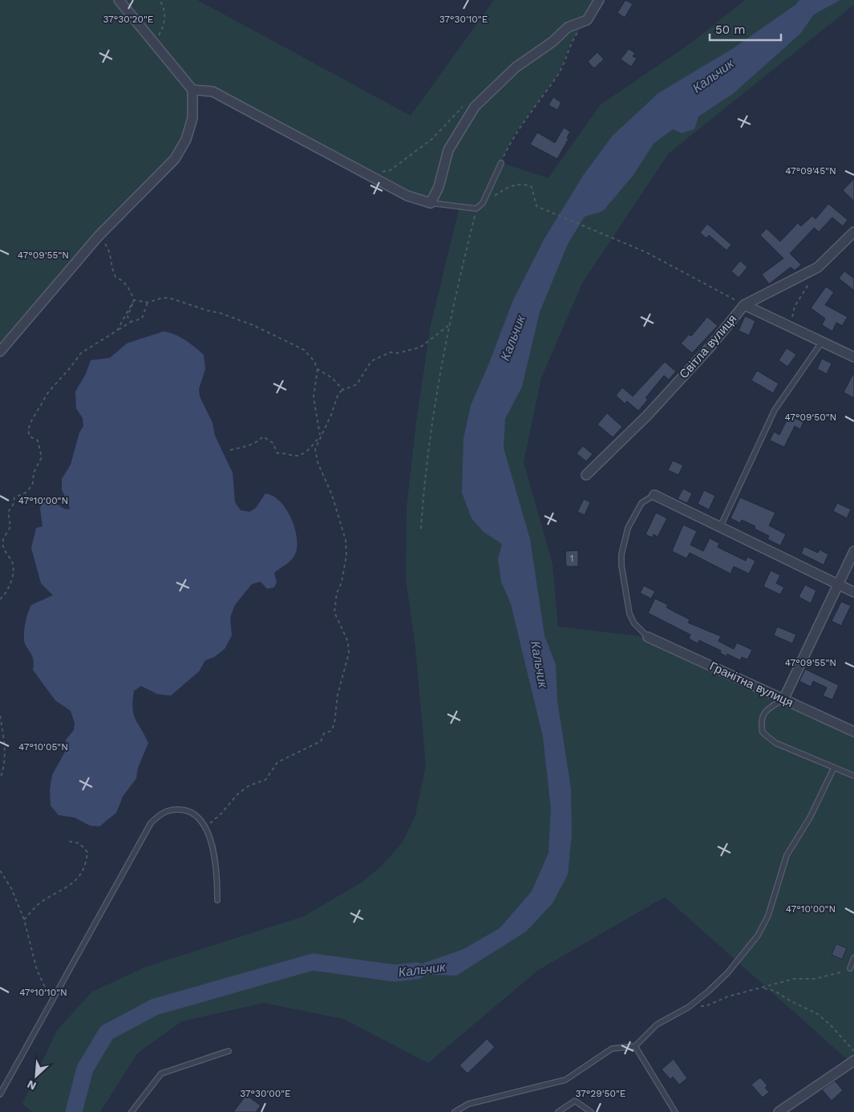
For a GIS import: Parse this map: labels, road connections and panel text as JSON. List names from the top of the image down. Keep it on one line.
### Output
{"streets":{"street":["Світла вулиця","Гранітна вулиця"]},"water":["Кальчик"],"house_numbers":["1"],"scale_bar":"50 m","north":"bottom left","coordinates":["37°30'20\"E","37°30'10\"E","47°09'45\"N","47°09'55\"N","47°09'50\"N","47°10'00\"N","47°10'05\"N","47°10'10\"N","37°30'00\"E","37°29'50\"E"]}
